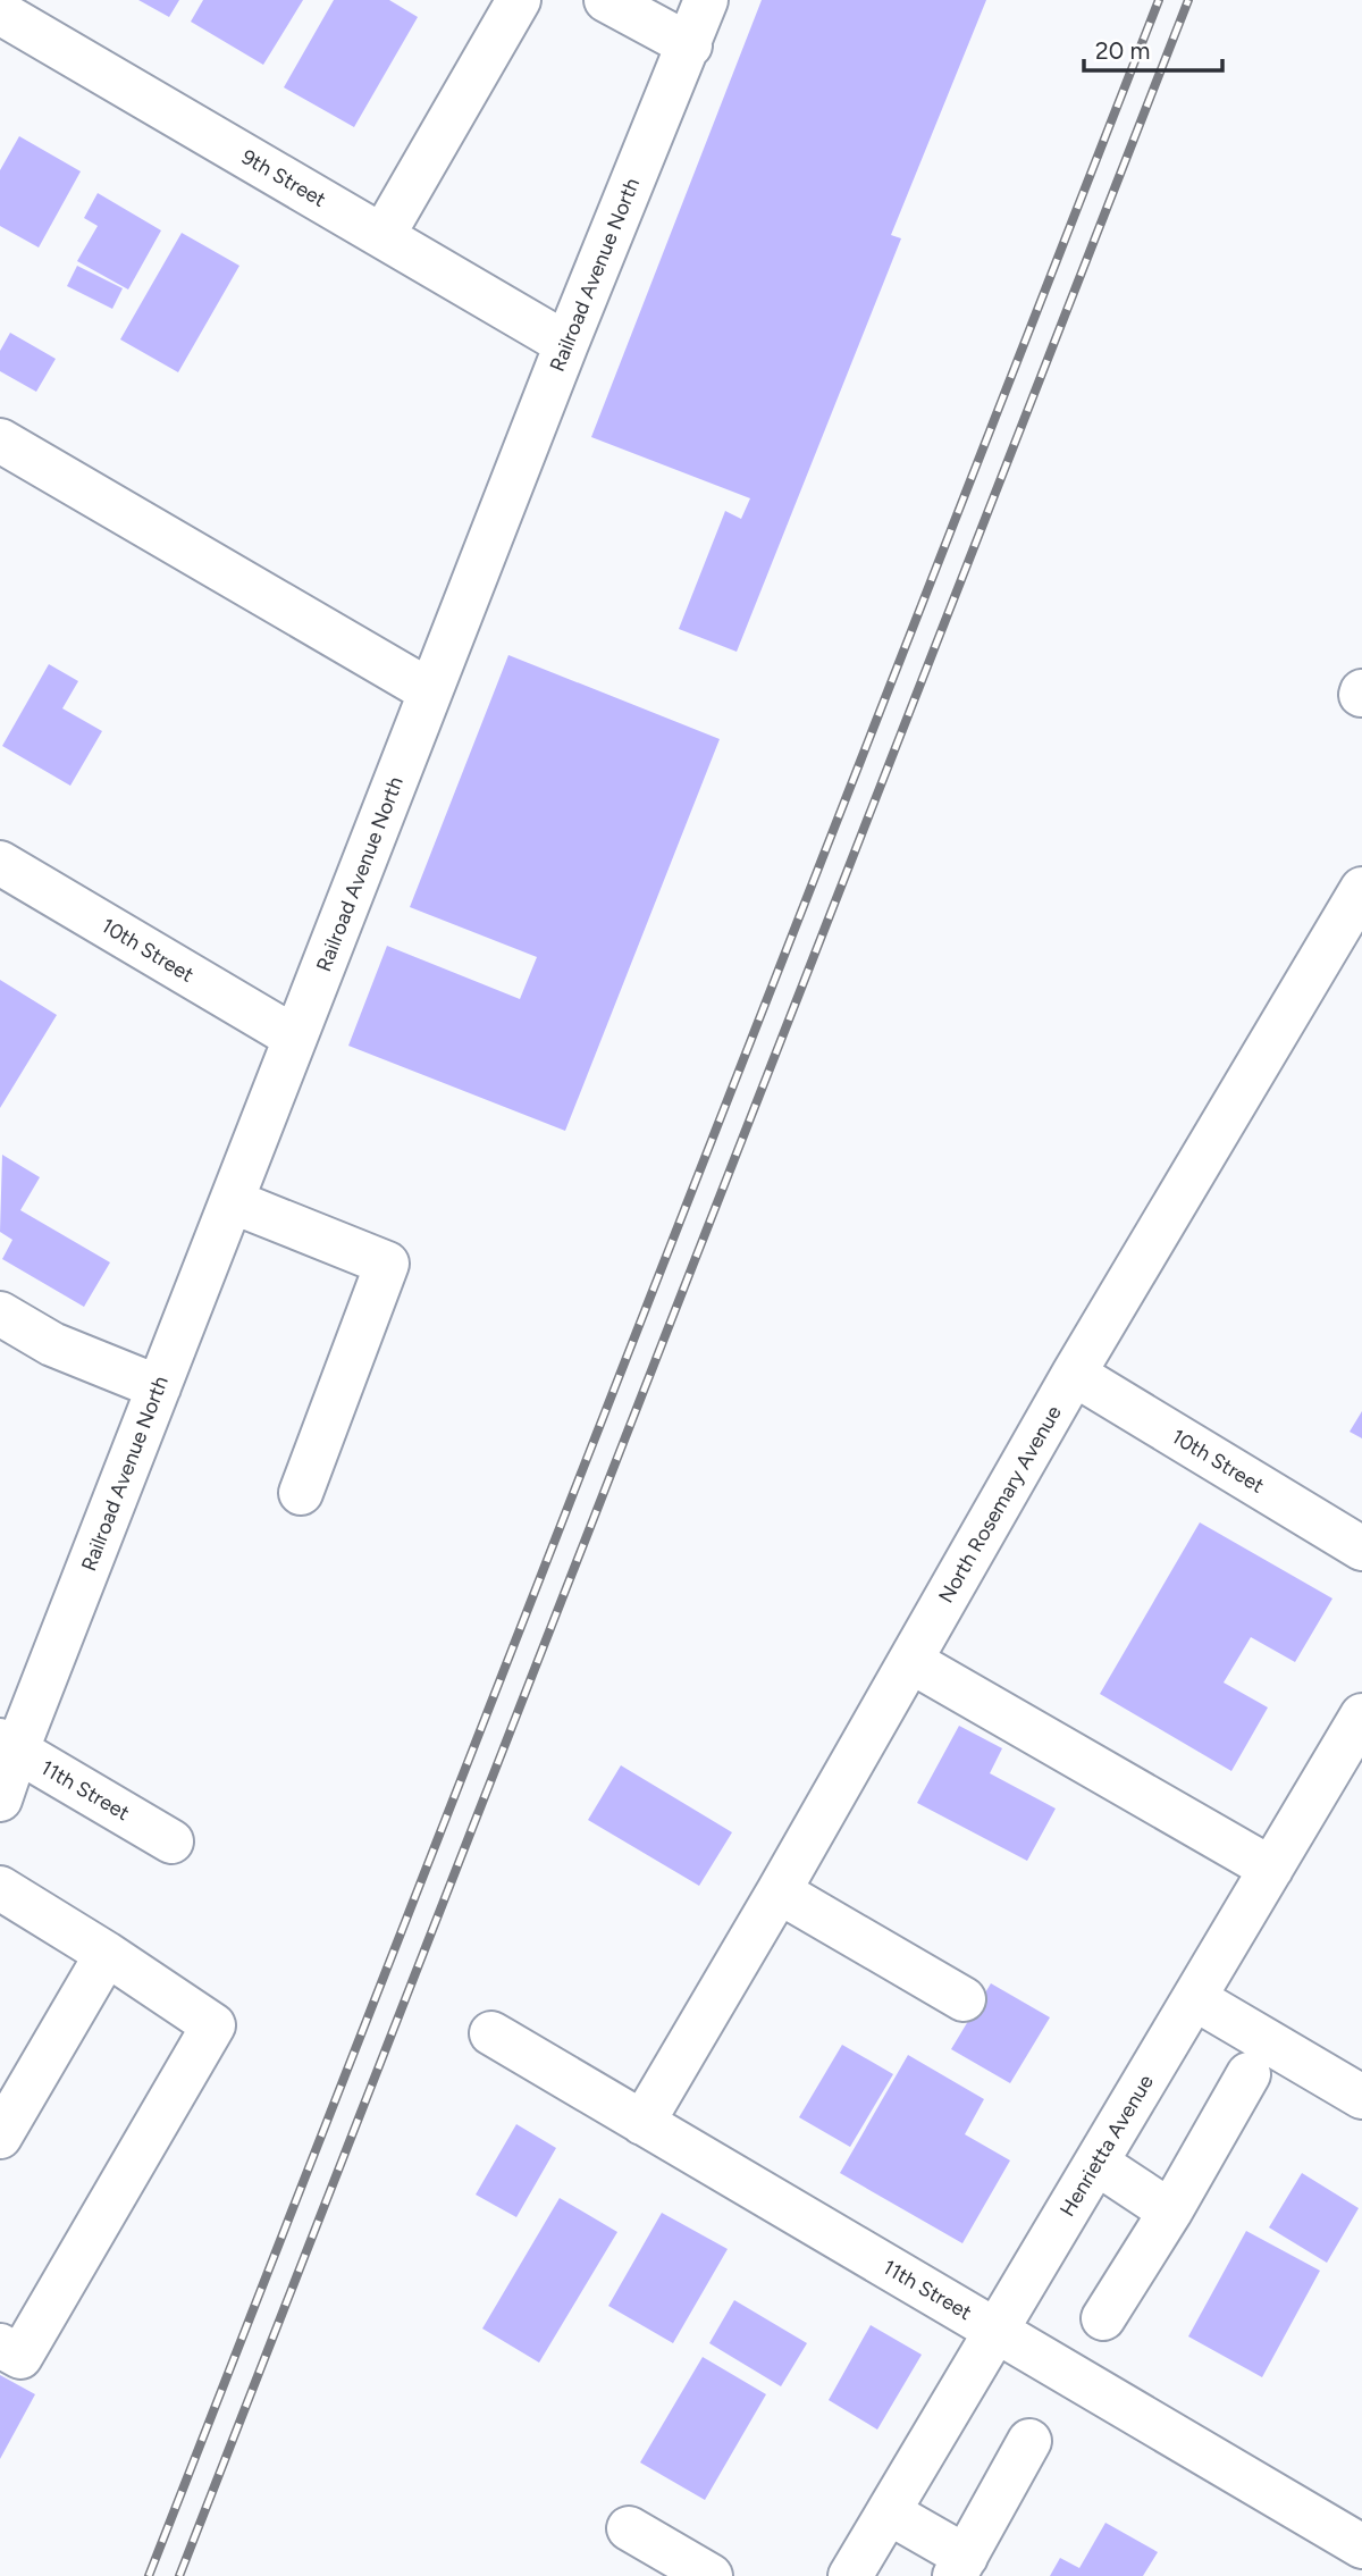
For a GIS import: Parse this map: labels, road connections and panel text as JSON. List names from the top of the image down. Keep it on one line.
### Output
{"streets":{"street":["9th Street","Railroad Avenue North","10th Street","North Rosemary Avenue","11th Street","Henrietta Avenue"]},"crossings":[["9th Street","Railroad Avenue North"],["Railroad Avenue North","10th Street"],["Railroad Avenue North","11th Street"],["10th Street","North Rosemary Avenue"],["North Rosemary Avenue","11th Street"],["11th Street","Henrietta Avenue"]],"scale_bar":"20 m"}
